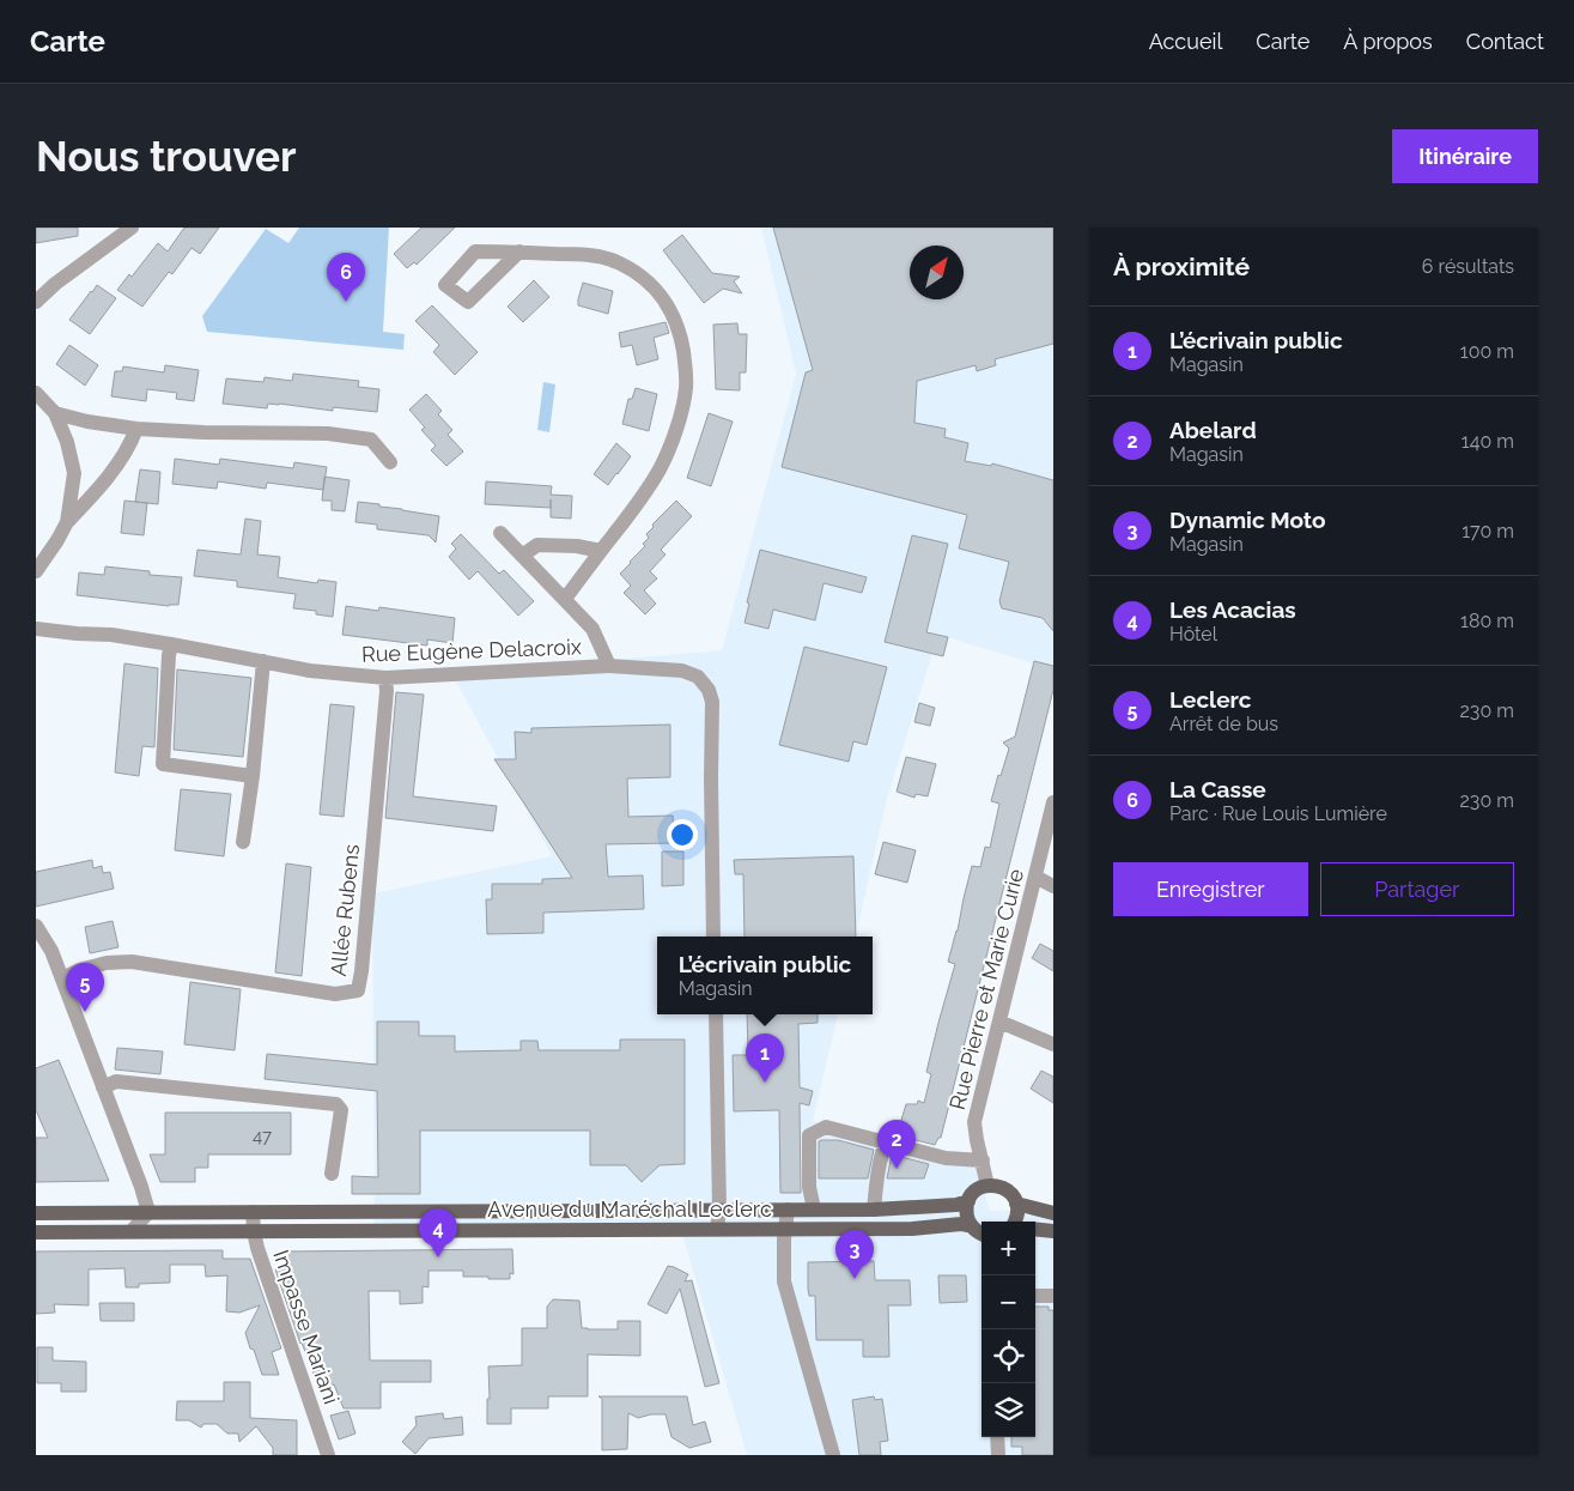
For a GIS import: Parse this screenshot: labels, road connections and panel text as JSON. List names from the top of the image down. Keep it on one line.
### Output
{"streets":{"main road":["Avenue du Maréchal Leclerc"],"street":["Rue Eugène Delacroix","Allée Rubens","Rue Pierre et Marie Curie","Impasse Mariani"]},"crossings":[["Rue Eugène Delacroix","Allée Rubens"],["Avenue du Maréchal Leclerc","Impasse Mariani"]],"house_numbers":["47"],"north":"top right","page":{"header":"Carte","nav":["Accueil","Carte","À propos","Contact"],"buttons":["Itinéraire",["Enregistrer","Partager"]],"title":"Nous trouver","heading":["À proximité","6 résultats"],"pins":["6","5","1","2","4","3"],"list":[{"mark":"1","name":"L’écrivain public","note":"Magasin","value":"100 m"},{"mark":"2","name":"Abelard","note":"Magasin","value":"140 m"},{"mark":"3","name":"Dynamic Moto","note":"Magasin","value":"170 m"},{"mark":"4","name":"Les Acacias","note":"Hôtel","value":"180 m"},{"mark":"5","name":"Leclerc","note":"Arrêt de bus","value":"230 m"},{"mark":"6","name":"La Casse","note":"Parc · Rue Louis Lumière","value":"230 m"}],"popup":["L’écrivain public","Magasin"],"map_buttons":["+","−"]}}
